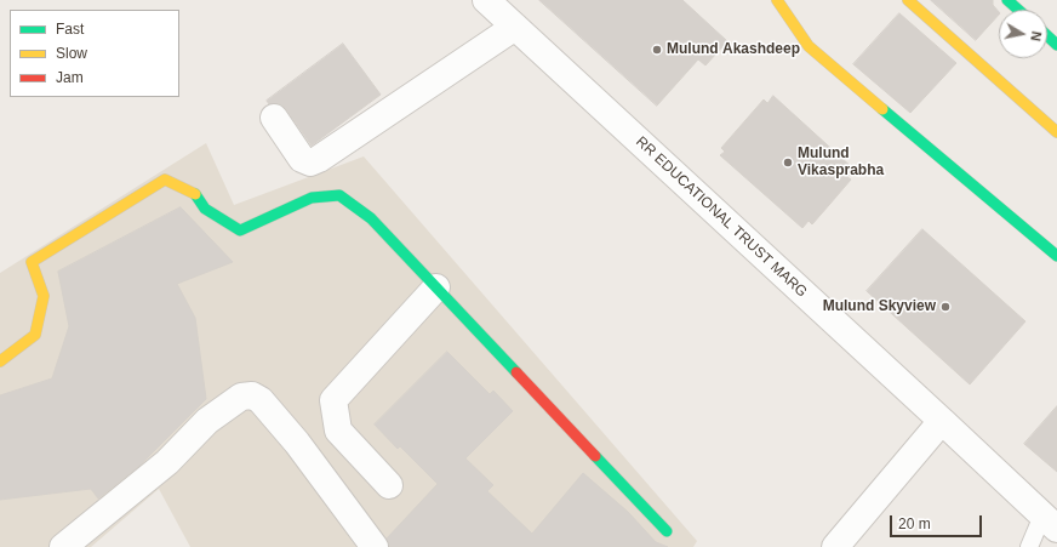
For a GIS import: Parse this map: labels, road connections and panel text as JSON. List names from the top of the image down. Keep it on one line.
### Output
{"streets":{"street":["RR EDUCATIONAL TRUST MARG"]},"places":["Mulund Akashdeep","Mulund Vikasprabha","Mulund Skyview"],"legend":["Fast","Slow","Jam"],"scale_bar":"20 m","north":"right"}
